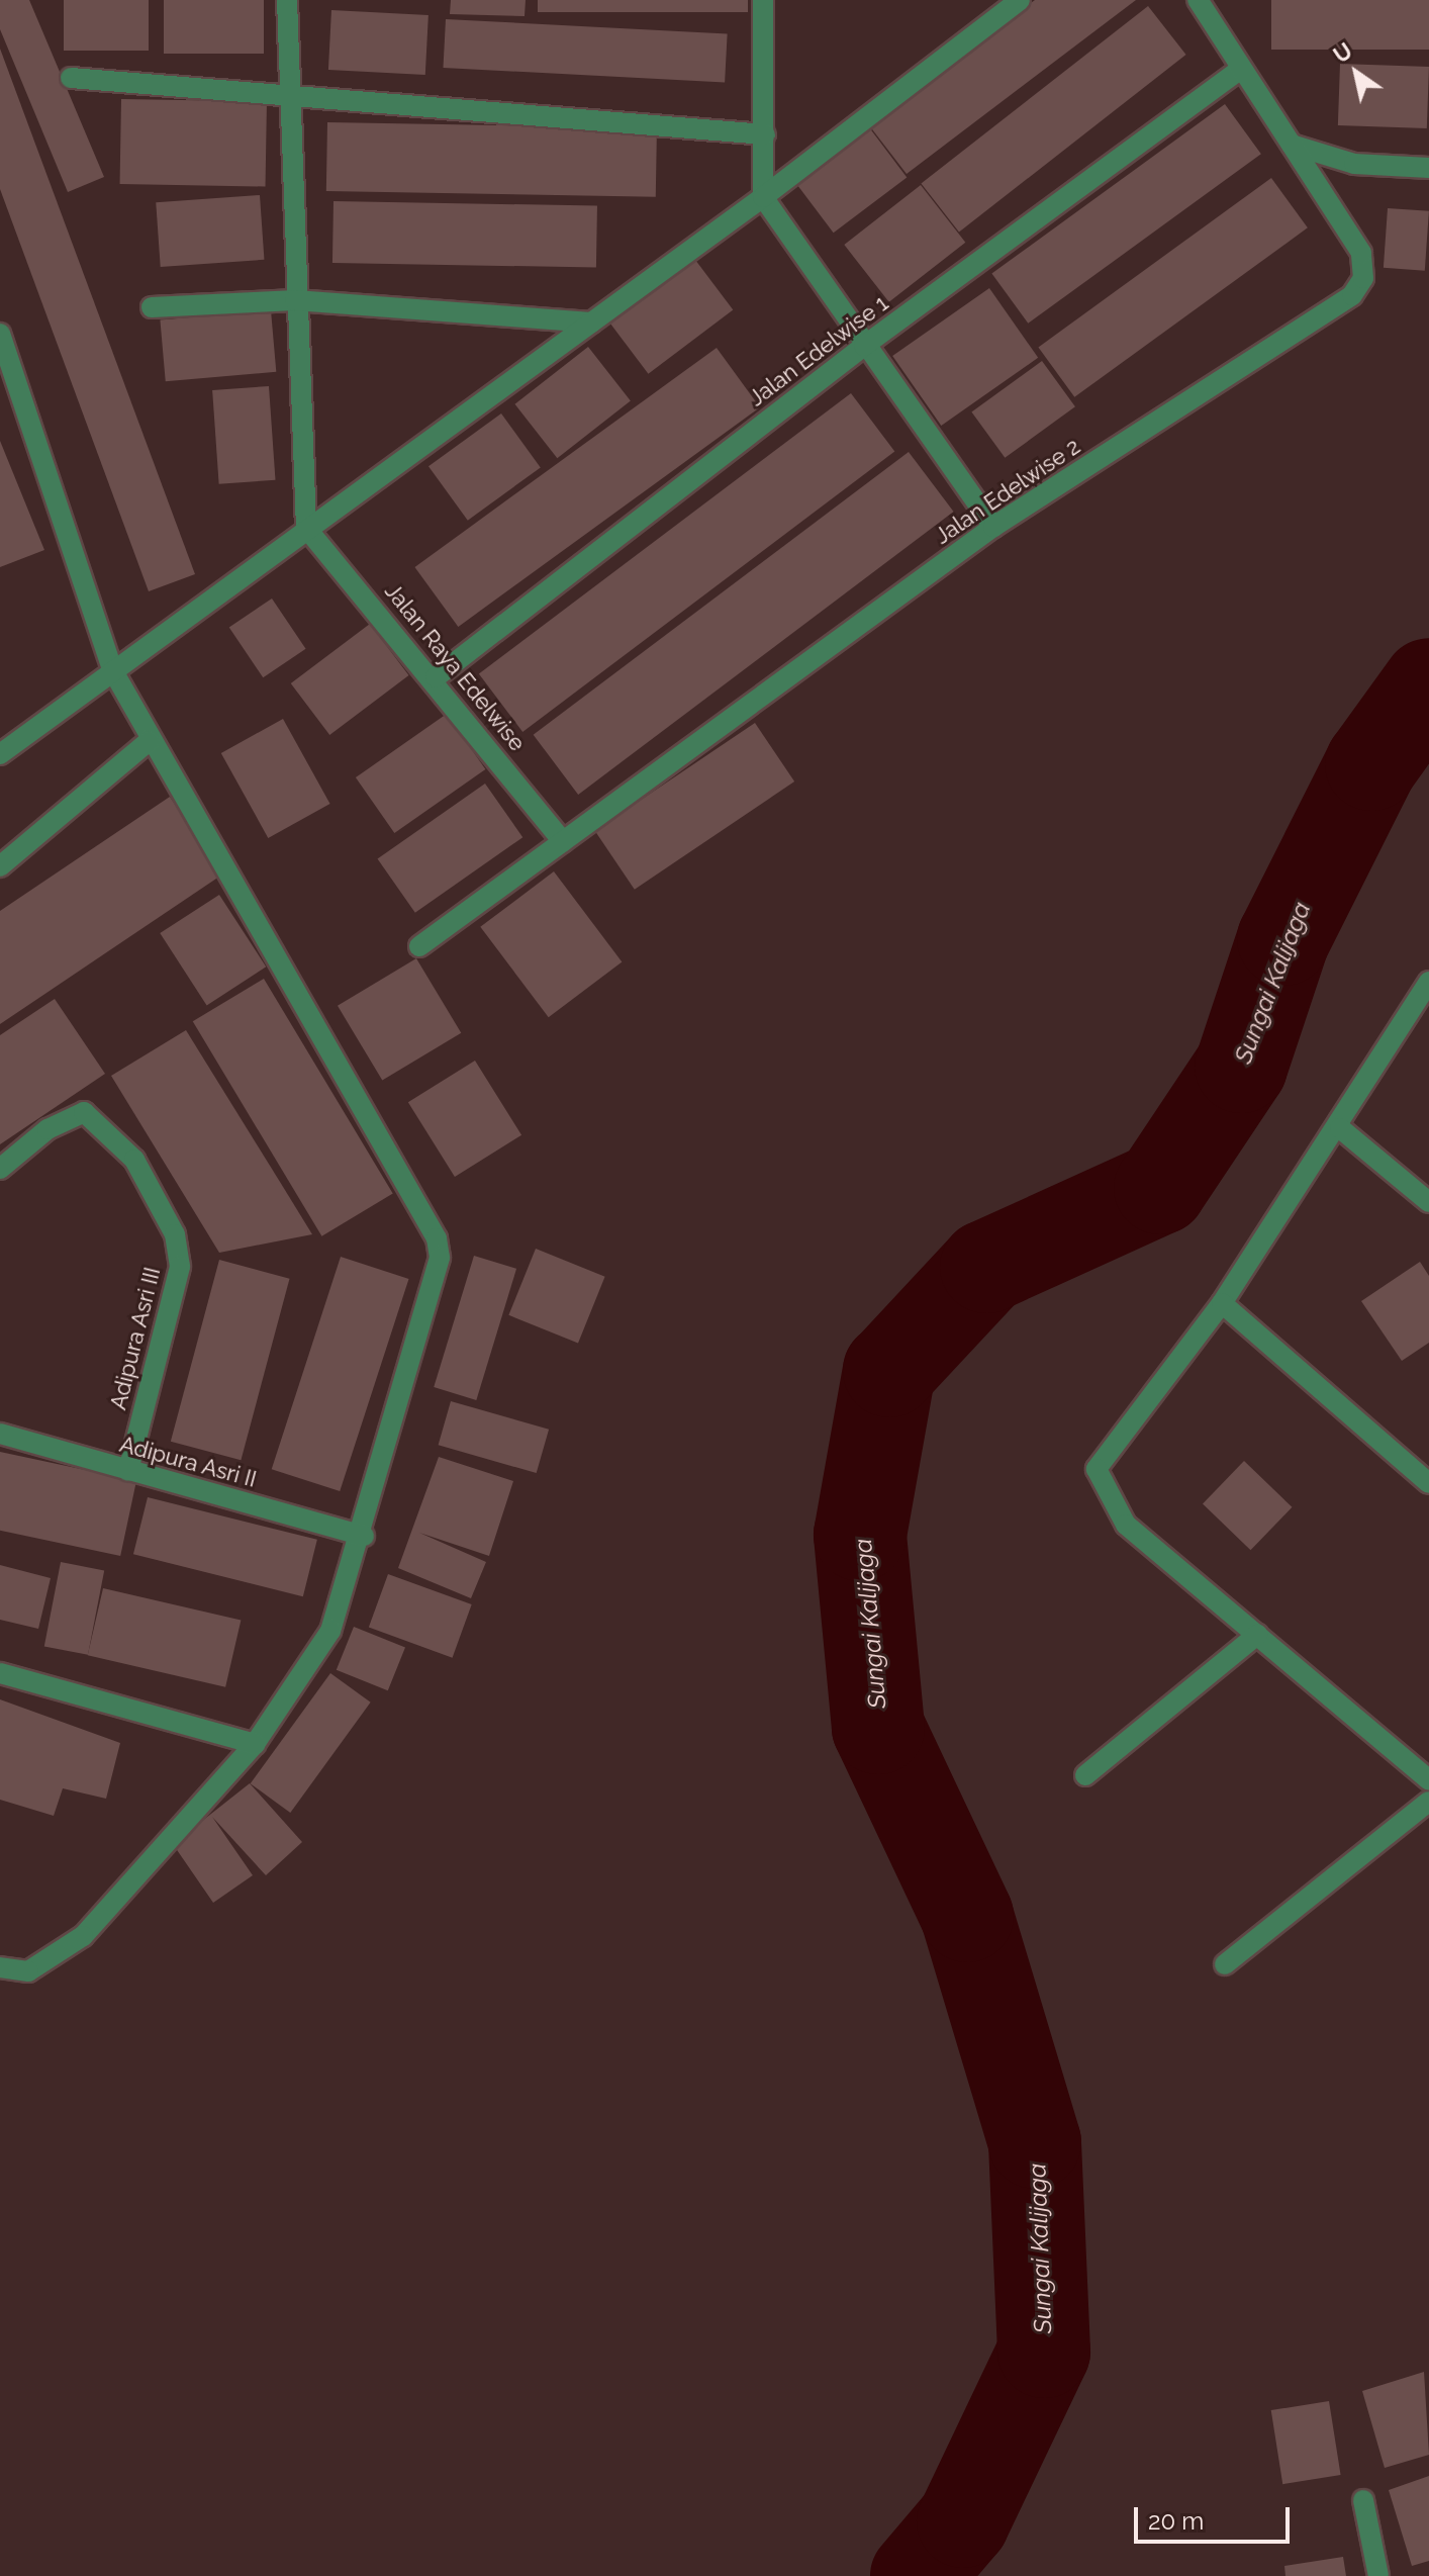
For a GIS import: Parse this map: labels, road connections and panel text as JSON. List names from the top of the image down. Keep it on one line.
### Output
{"streets":{"street":["Jalan Edelwise 1","Jalan Edelwise 2","Jalan Raya Edelwise","Adipura Asri III","Adipura Asri II"]},"crossings":[["Jalan Edelwise 1","Jalan Edelwise 2"],["Jalan Edelwise 1","Jalan Raya Edelwise"],["Jalan Edelwise 2","Jalan Raya Edelwise"],["Adipura Asri III","Adipura Asri II"]],"water":["Sungai Kalijaga"],"scale_bar":"20 m","north":"top left"}
